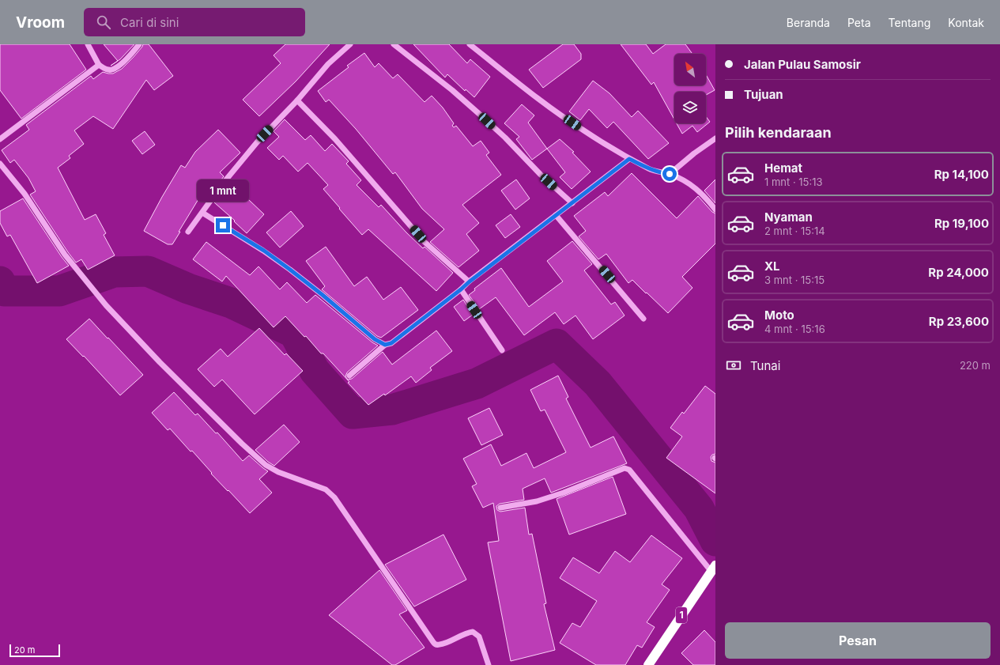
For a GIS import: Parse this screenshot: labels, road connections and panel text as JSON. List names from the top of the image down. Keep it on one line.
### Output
{"streets":{"highway":["1"]},"scale_bar":"20 m","north":"top left","page":{"header":"Vroom","search":"Cari di sini","nav":["Beranda","Peta","Tentang","Kontak"],"banner":["Jalan Pulau Samosir","Tujuan"],"heading":"Pilih kendaraan","list":[{"name":"Hemat","note":"1 mnt · 15:13","value":"Rp 14,100"},{"name":"Nyaman","note":"2 mnt · 15:14","value":"Rp 19,100"},{"name":"XL","note":"3 mnt · 15:15","value":"Rp 24,000"},{"name":"Moto","note":"4 mnt · 15:16","value":"Rp 23,600"}],"bubble":"1 mnt","pay":["Tunai","220 m"],"buttons":"Pesan","scale":"20 m"}}
